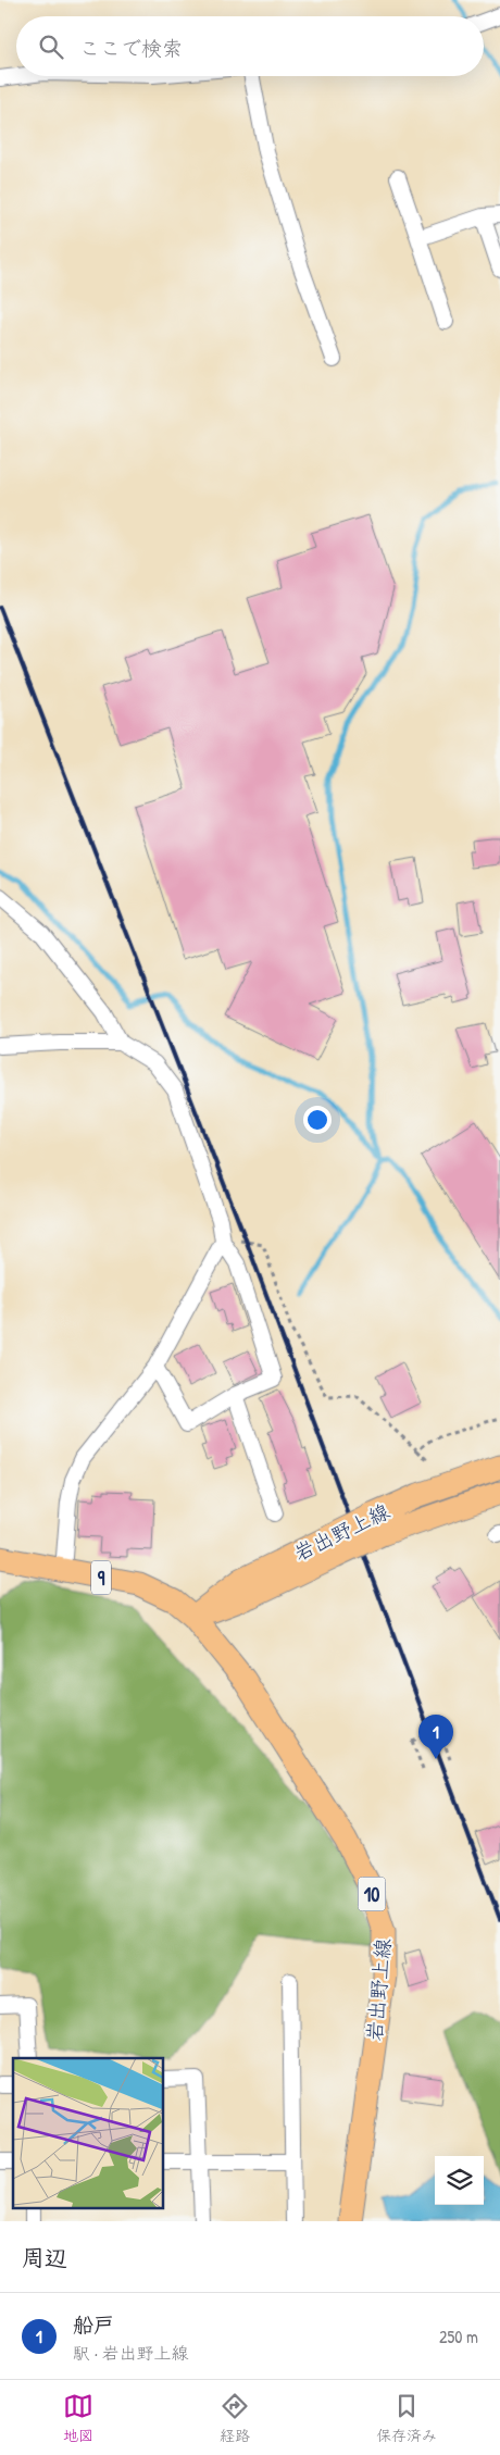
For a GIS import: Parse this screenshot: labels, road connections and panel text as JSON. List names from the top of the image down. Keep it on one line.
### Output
{"streets":{"main road":["岩出野上線","9","10"]},"crossings":[["岩出野上線","9"]],"page":{"search":"ここで検索","pins":"1","heading":"周辺","list":[{"mark":"1","name":"船戸","note":"駅 · 岩出野上線","value":"250 m"}],"nav":["地図","経路","保存済み"]}}
